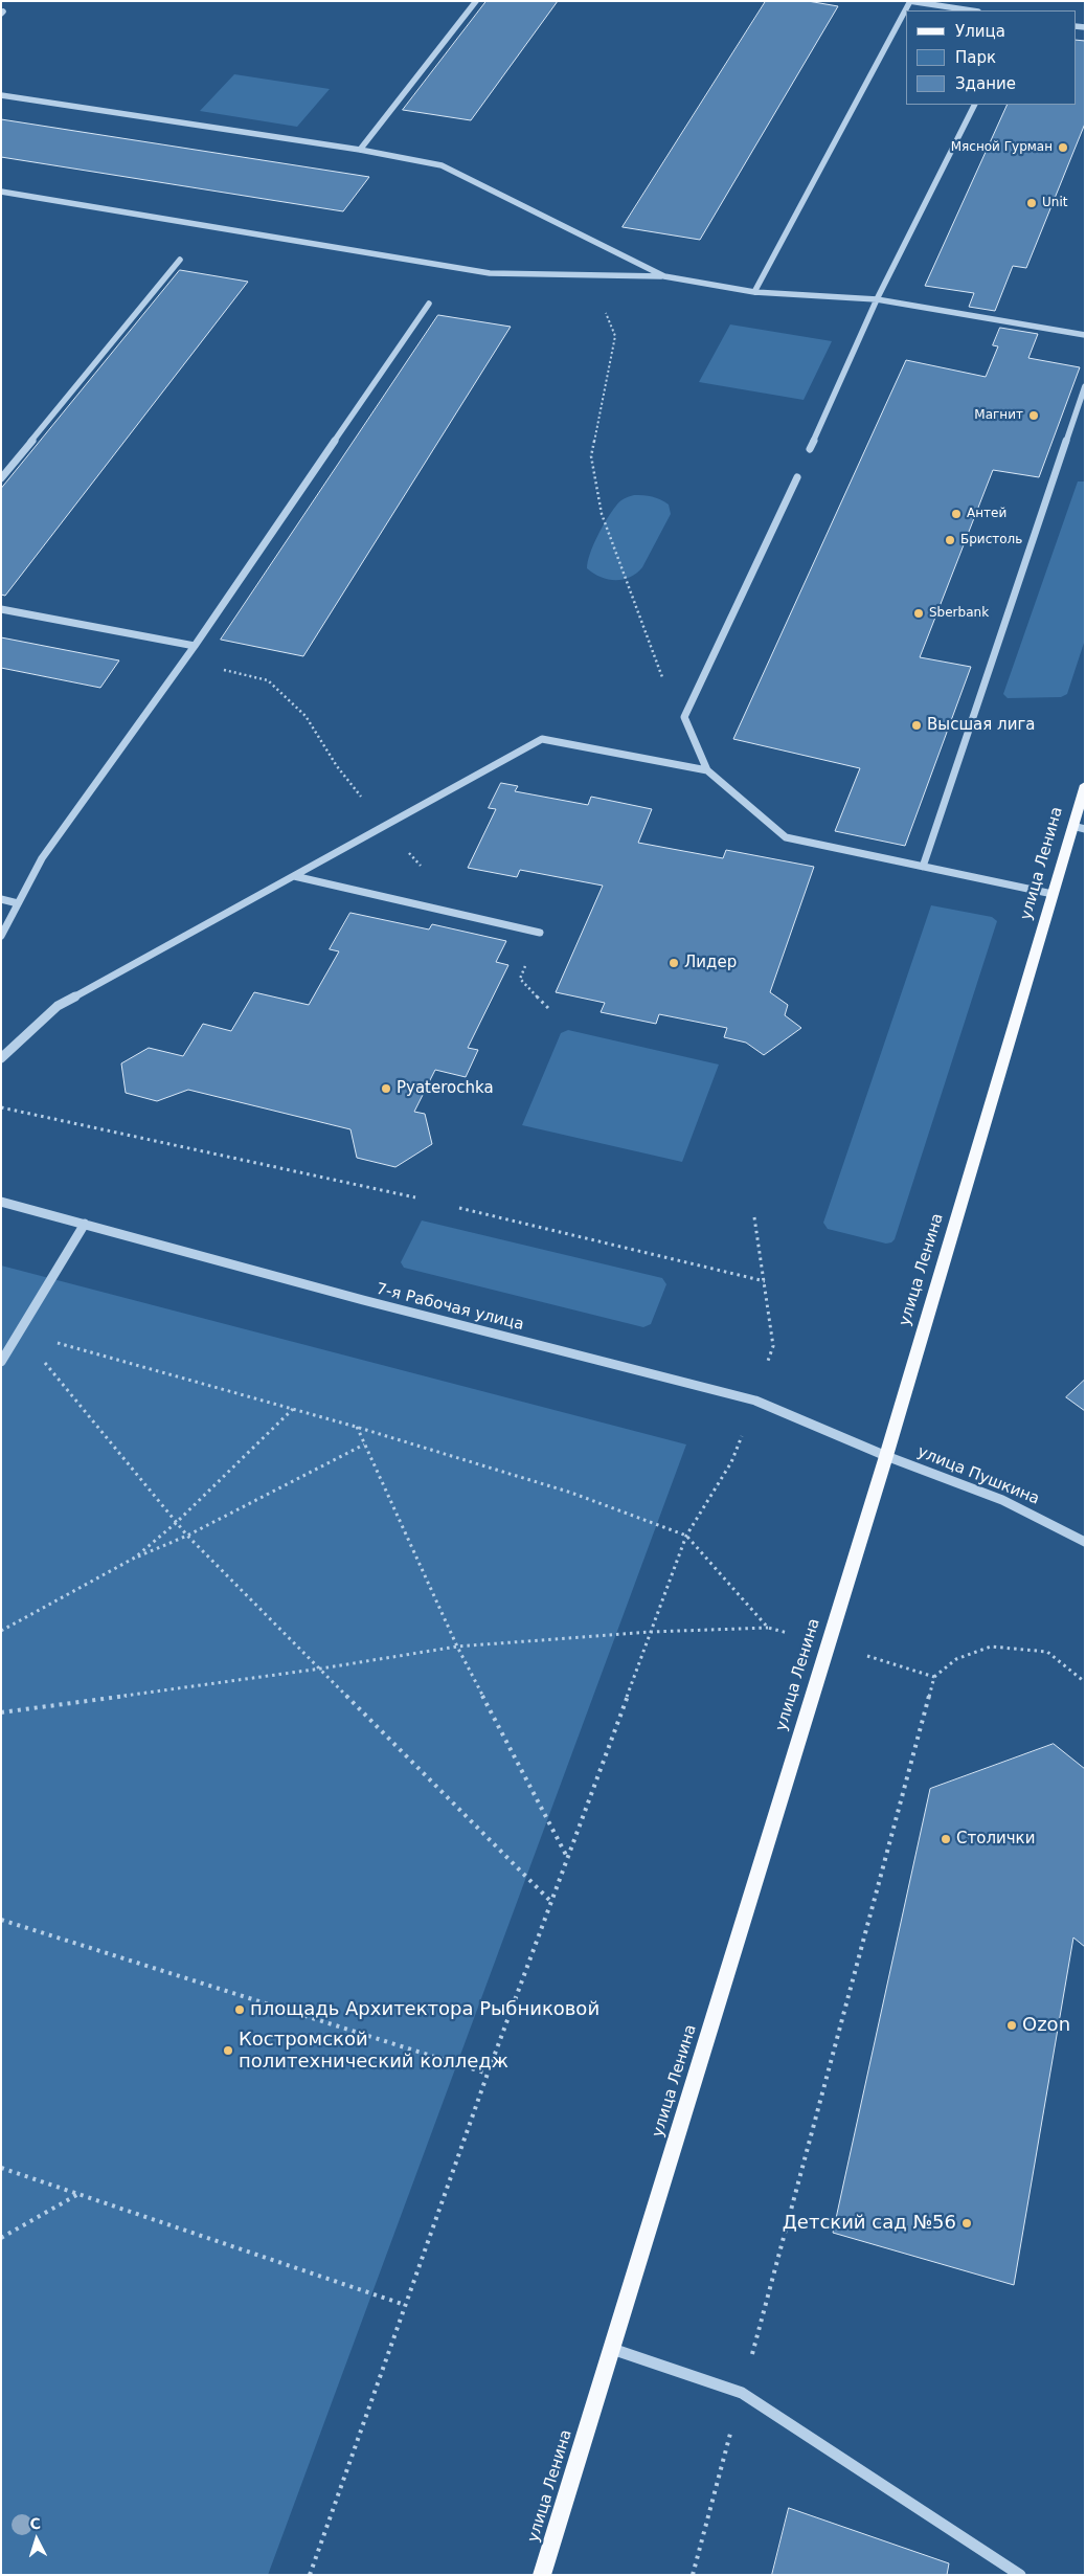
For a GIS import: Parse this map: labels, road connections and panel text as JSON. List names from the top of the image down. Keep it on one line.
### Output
{"streets":{"main road":["улица Ленина"],"street":["7-я Рабочая улица","улица Пушкина"]},"crossings":[["улица Ленина","7-я Рабочая улица"],["улица Ленина","улица Пушкина"],["7-я Рабочая улица","улица Пушкина"]],"places":["Мясной Гурман","Unit","Магнит","Антей","Бристоль","Sberbank","Высшая лига","Лидер","Pyaterochka","Столички","площадь Архитектора Рыбниковой","Ozon","Костромской политехнический колледж","Детский сад №56"],"legend":["Улица","Парк","Здание"],"north":"top"}
